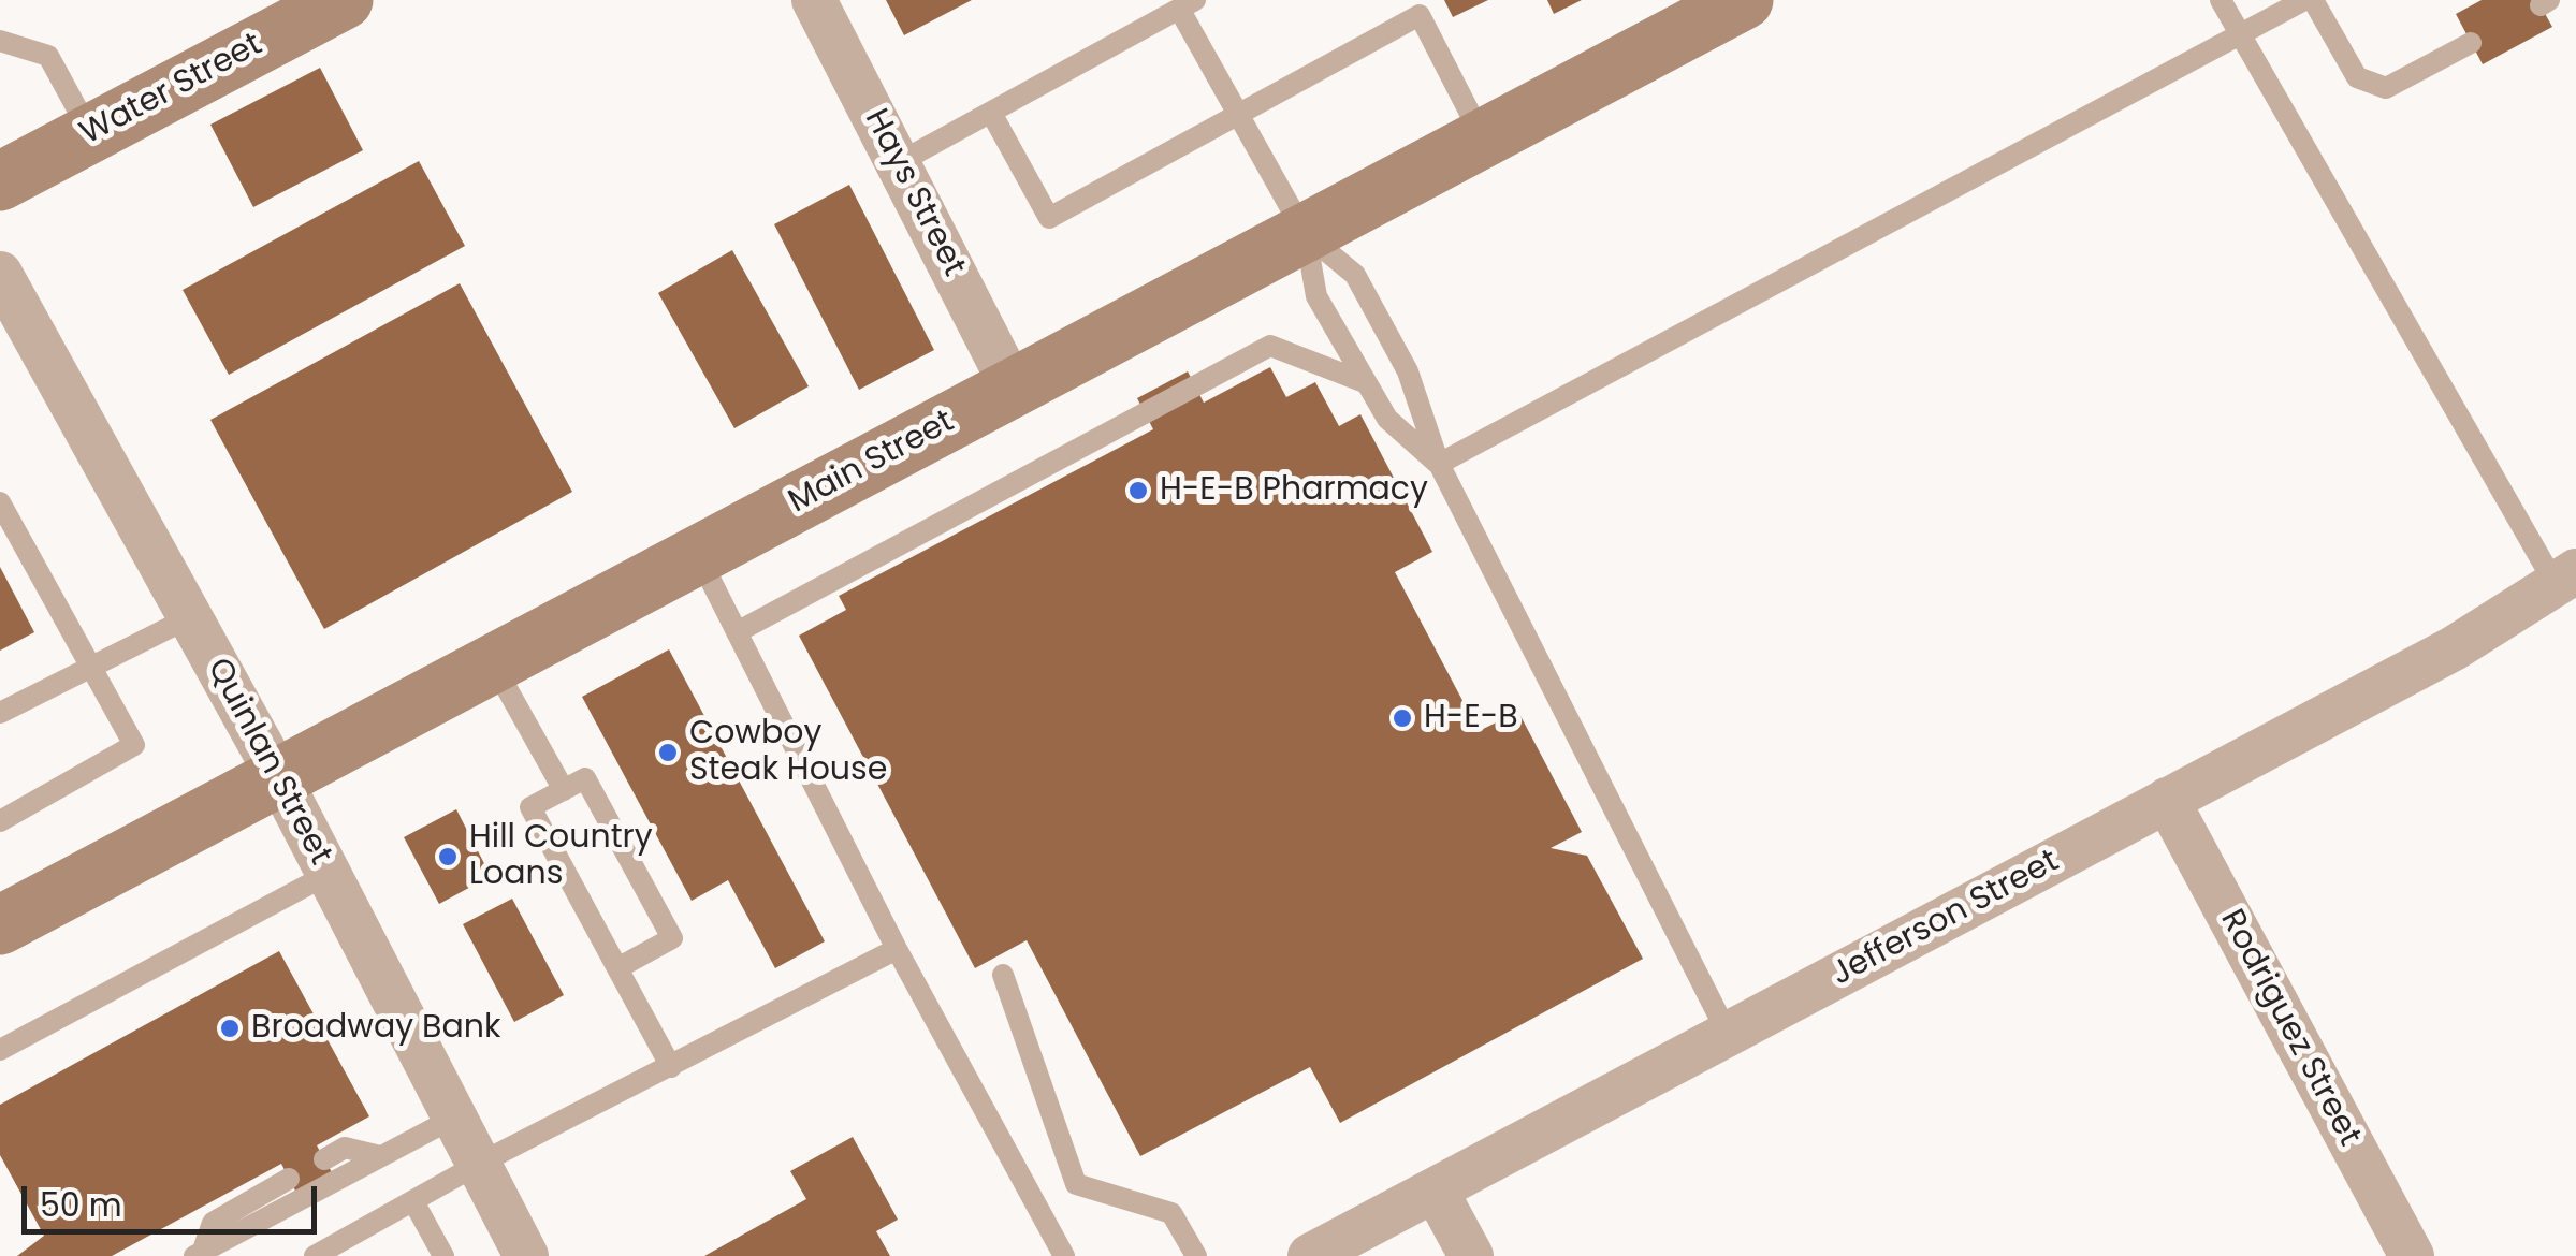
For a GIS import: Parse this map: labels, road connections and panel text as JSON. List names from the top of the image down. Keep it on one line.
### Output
{"streets":{"main road":["Water Street","Main Street"],"street":["Hays Street","Quinlan Street","Jefferson Street","Rodriguez Street"]},"crossings":[["Hays Street","Main Street"],["Main Street","Quinlan Street"],["Jefferson Street","Rodriguez Street"]],"places":["H-E-B Pharmacy","H-E-B","Cowboy Steak House","Hill Country Loans","Broadway Bank"],"scale_bar":"50 m"}
